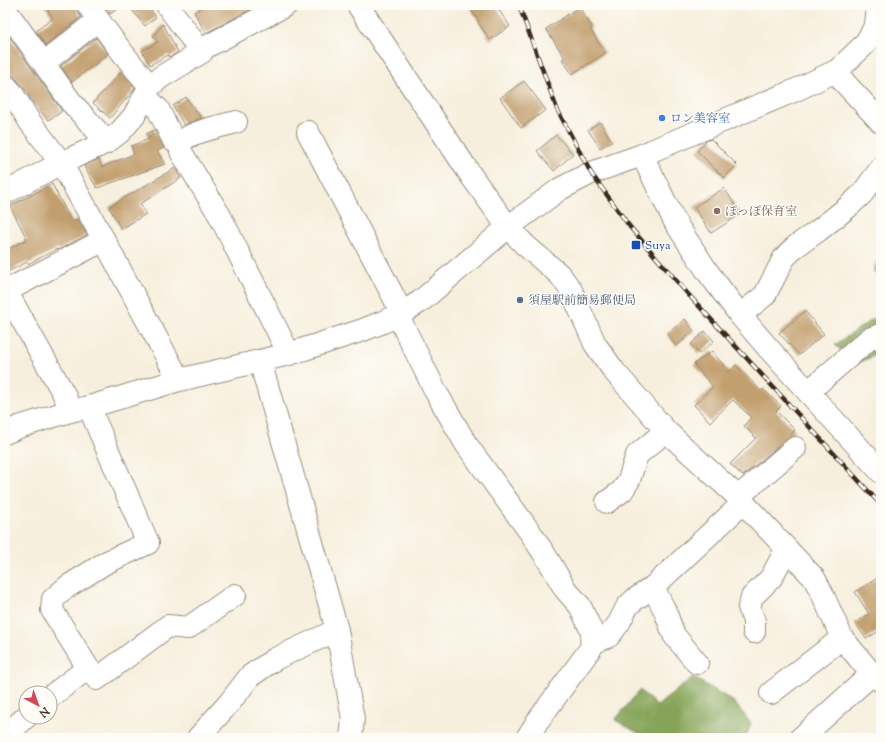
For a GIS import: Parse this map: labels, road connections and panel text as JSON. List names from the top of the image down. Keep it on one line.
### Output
{"places":{"other":["ロン美容室","ぽっぽ保育室","須屋駅前簡易郵便局"],"transit":["Suya"]},"north":"bottom right"}
